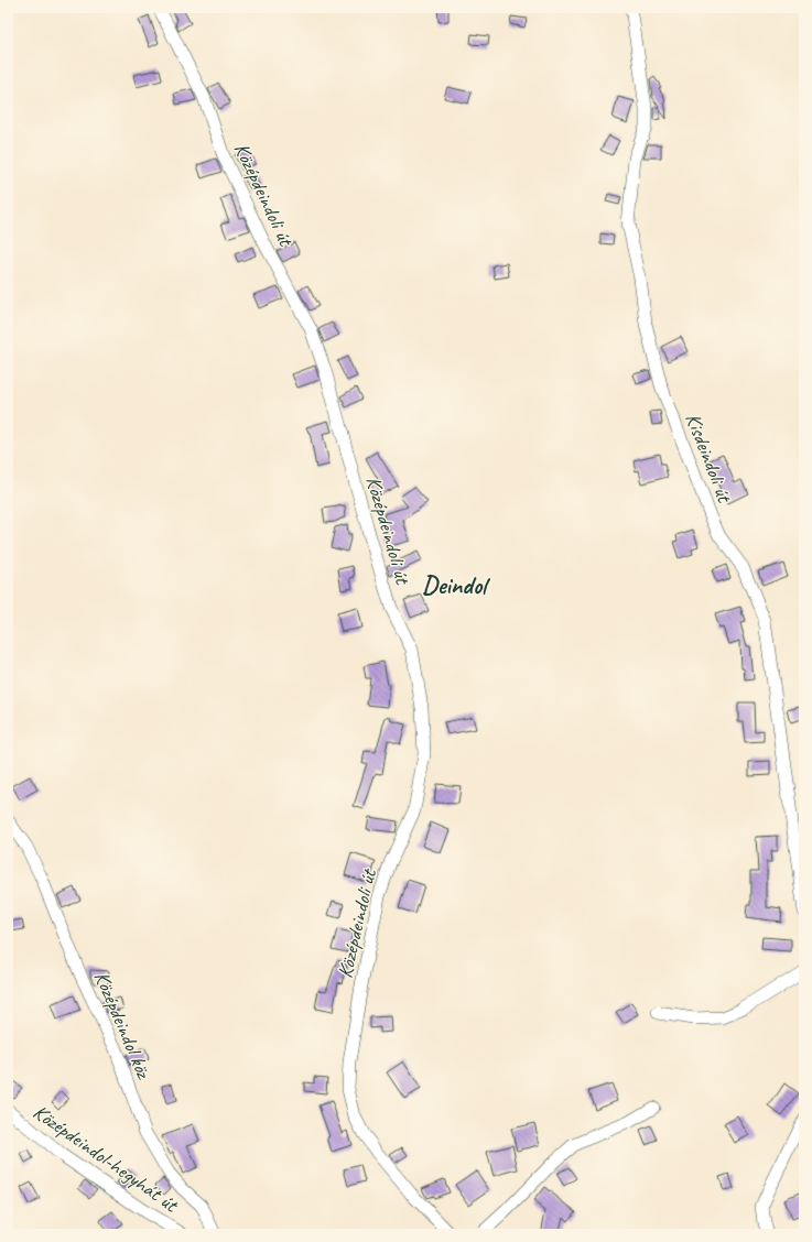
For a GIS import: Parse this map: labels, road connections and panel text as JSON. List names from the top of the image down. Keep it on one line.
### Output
{"streets":{"street":["Középdeindoli út","Kisdeindoli út","Középdeindol köz","Középdeindol-hegyhát út"]},"districts":["Deindol"]}
